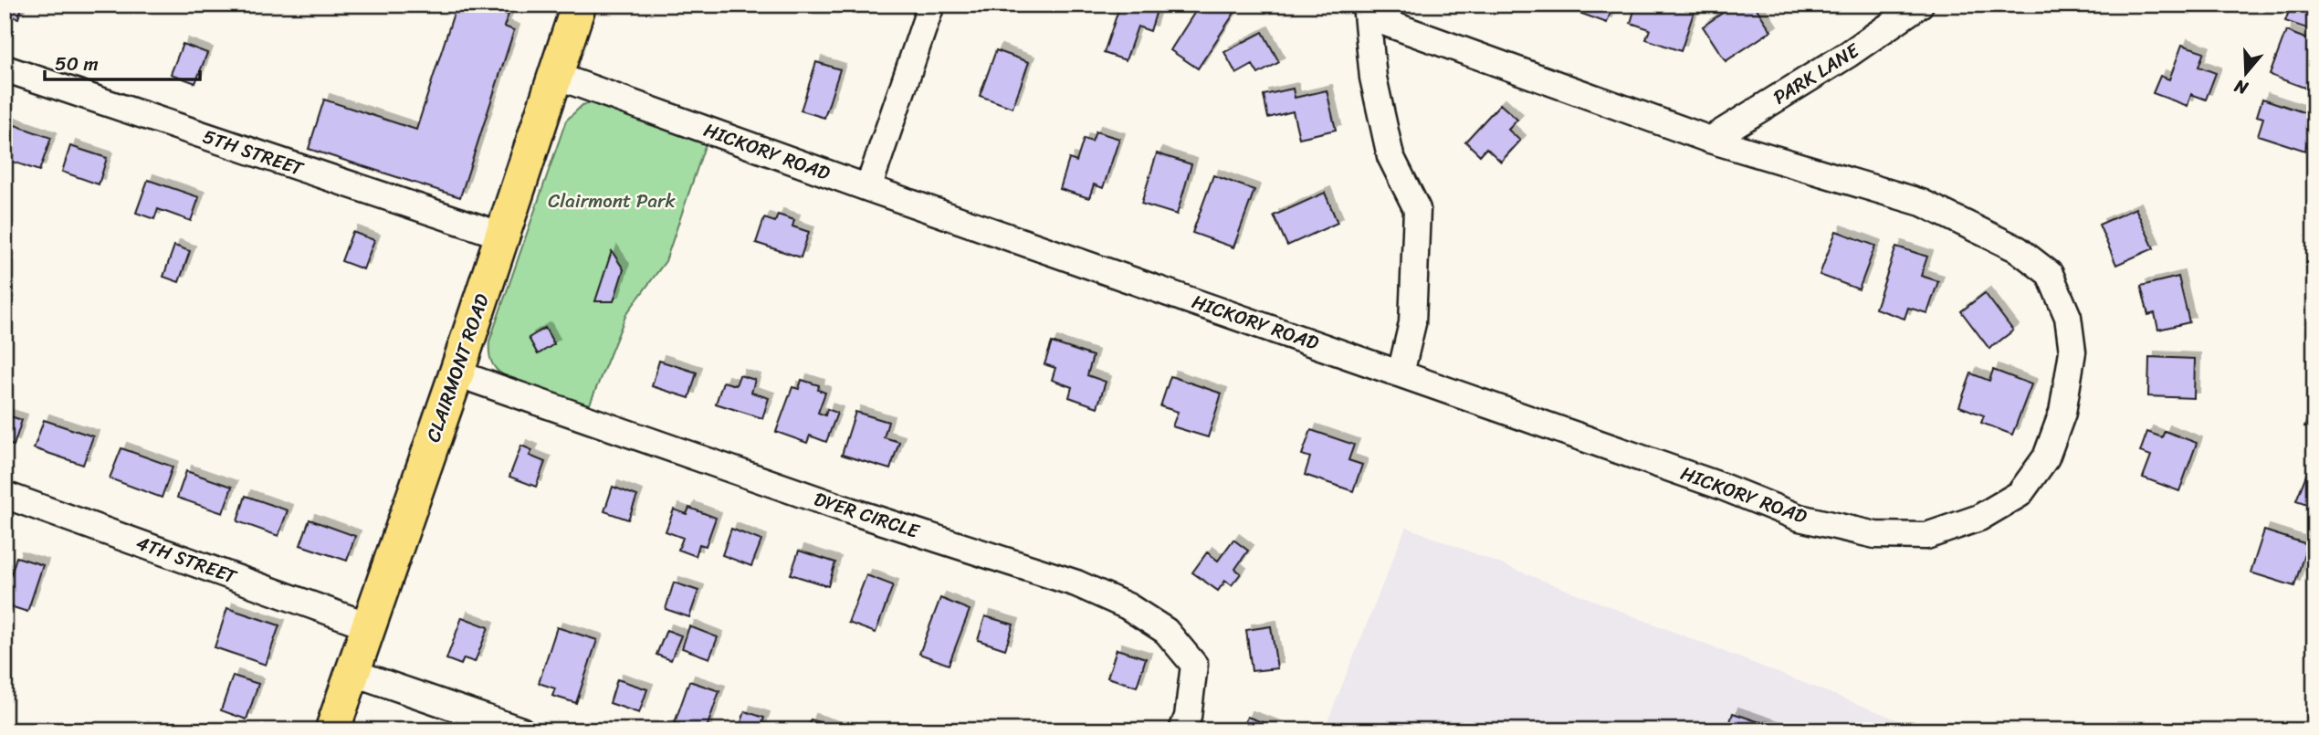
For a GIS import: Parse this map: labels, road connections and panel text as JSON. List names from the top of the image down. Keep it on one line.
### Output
{"streets":{"main road":["CLAIRMONT ROAD"],"street":["PARK LANE","HICKORY ROAD","5TH STREET","DYER CIRCLE","4TH STREET"]},"crossings":[["PARK LANE","HICKORY ROAD"],["HICKORY ROAD","CLAIRMONT ROAD"],["5TH STREET","CLAIRMONT ROAD"],["CLAIRMONT ROAD","DYER CIRCLE"],["CLAIRMONT ROAD","4TH STREET"]],"parks":["Clairmont Park"],"scale_bar":"50 m","north":"bottom"}
